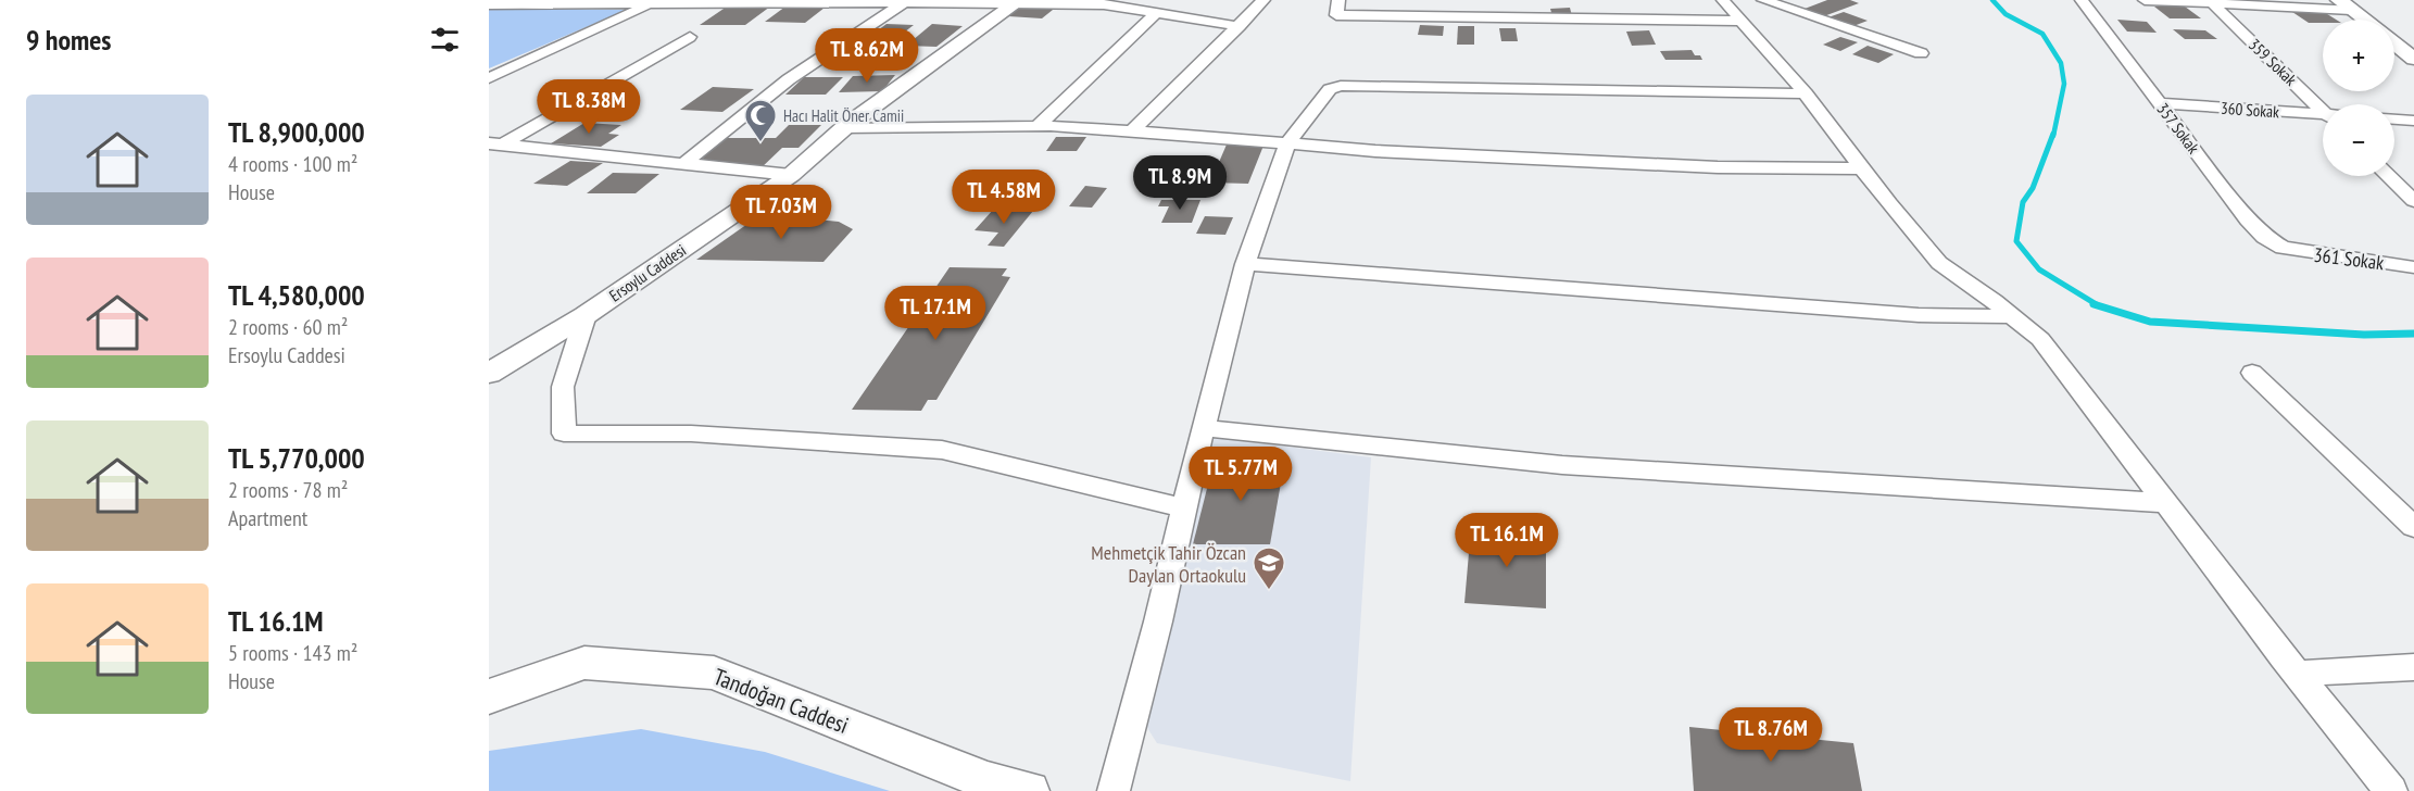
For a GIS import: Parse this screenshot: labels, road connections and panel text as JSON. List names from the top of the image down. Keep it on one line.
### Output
{"streets":{"street":["359 Sokak","360 Sokak","357 Sokak","361 Sokak","Ersoylu Caddesi","Tandoğan Caddesi"]},"crossings":[["360 Sokak","357 Sokak"],["357 Sokak","361 Sokak"]],"places":{"mosque":["Hacı Halit Öner Camii"],"school or university":["Mehmetçik Tahir Özcan Daylan Ortaokulu"]},"page":{"heading":"9 homes","map_buttons":["+","−"],"price":["TL 8.62M","TL 8.38M","TL 8.9M","TL 4.58M","TL 7.03M","TL 17.1M","TL 5.77M","TL 16.1M","TL 8.76M"],"list":[{"name":"TL 8,900,000","note":"4 rooms · 100 m² · House"},{"name":"TL 4,580,000","note":"2 rooms · 60 m² · Ersoylu Caddesi"},{"name":"TL 5,770,000","note":"2 rooms · 78 m² · Apartment"},{"name":"TL 16.1M","note":"5 rooms · 143 m² · House"}]}}
